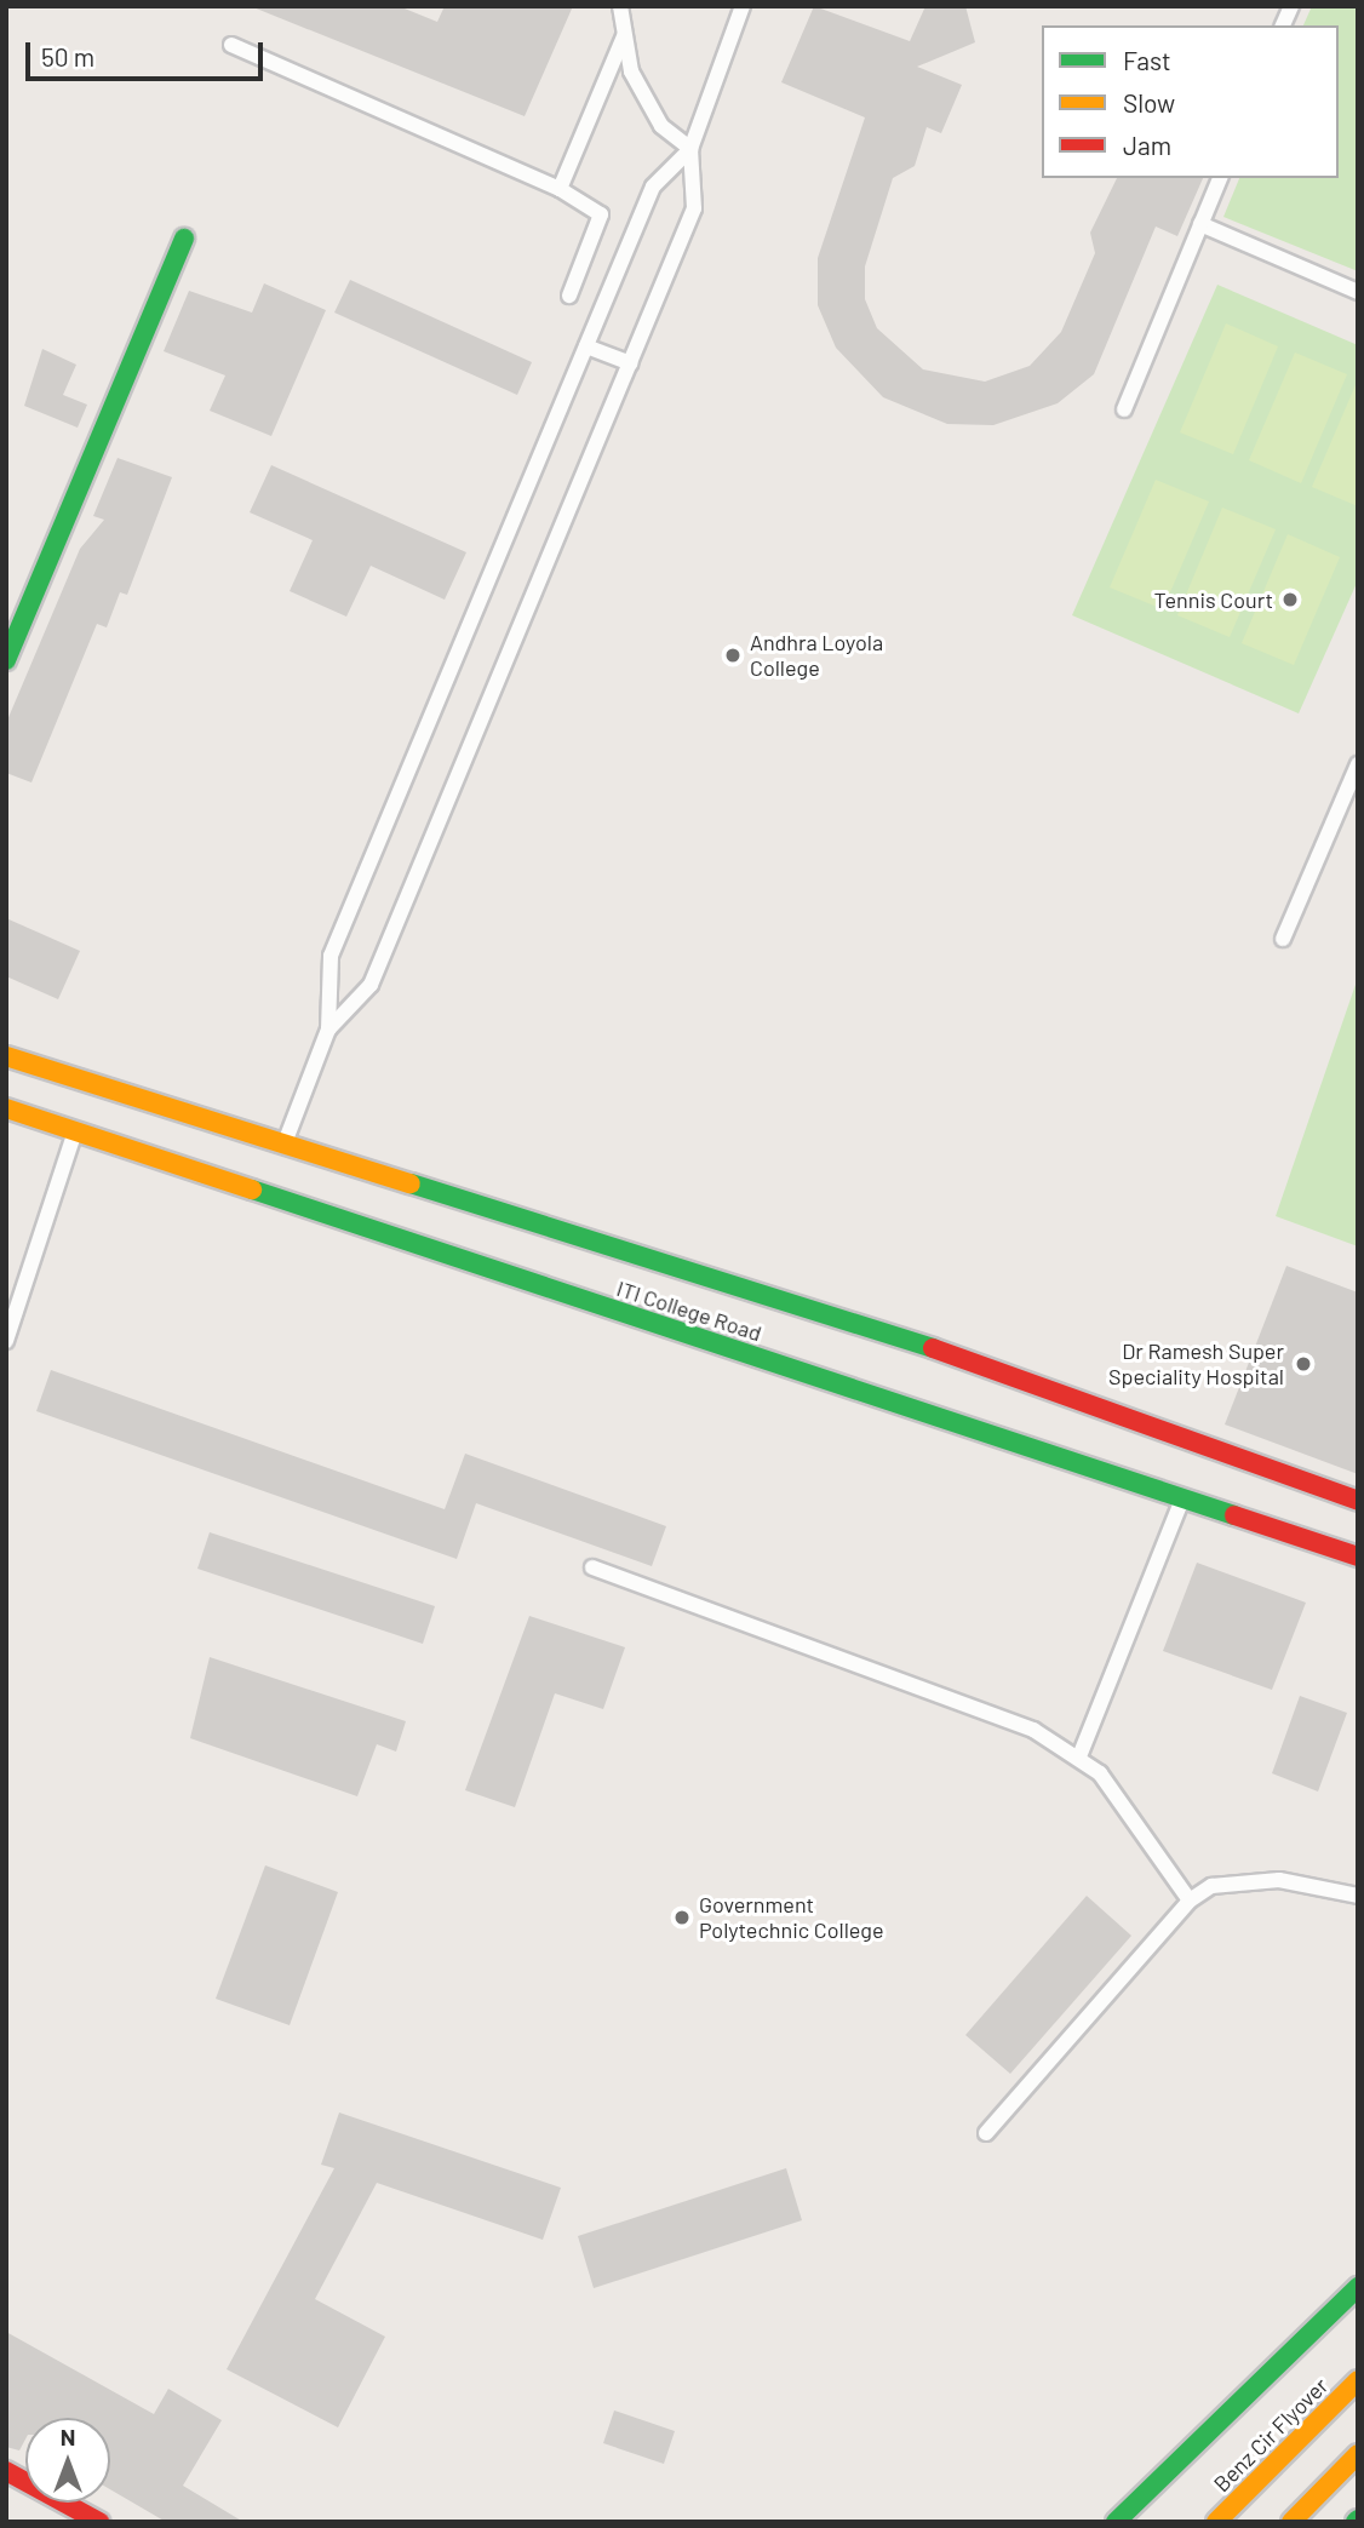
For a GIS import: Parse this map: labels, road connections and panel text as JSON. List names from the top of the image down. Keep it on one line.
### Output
{"streets":{"street":["ITI College Road","Benz Cir Flyover"]},"places":["Tennis Court","Andhra Loyola College","Dr Ramesh Super Speciality Hospital","Government Polytechnic College"],"legend":["Fast","Slow","Jam"],"scale_bar":"50 m","north":"top"}
